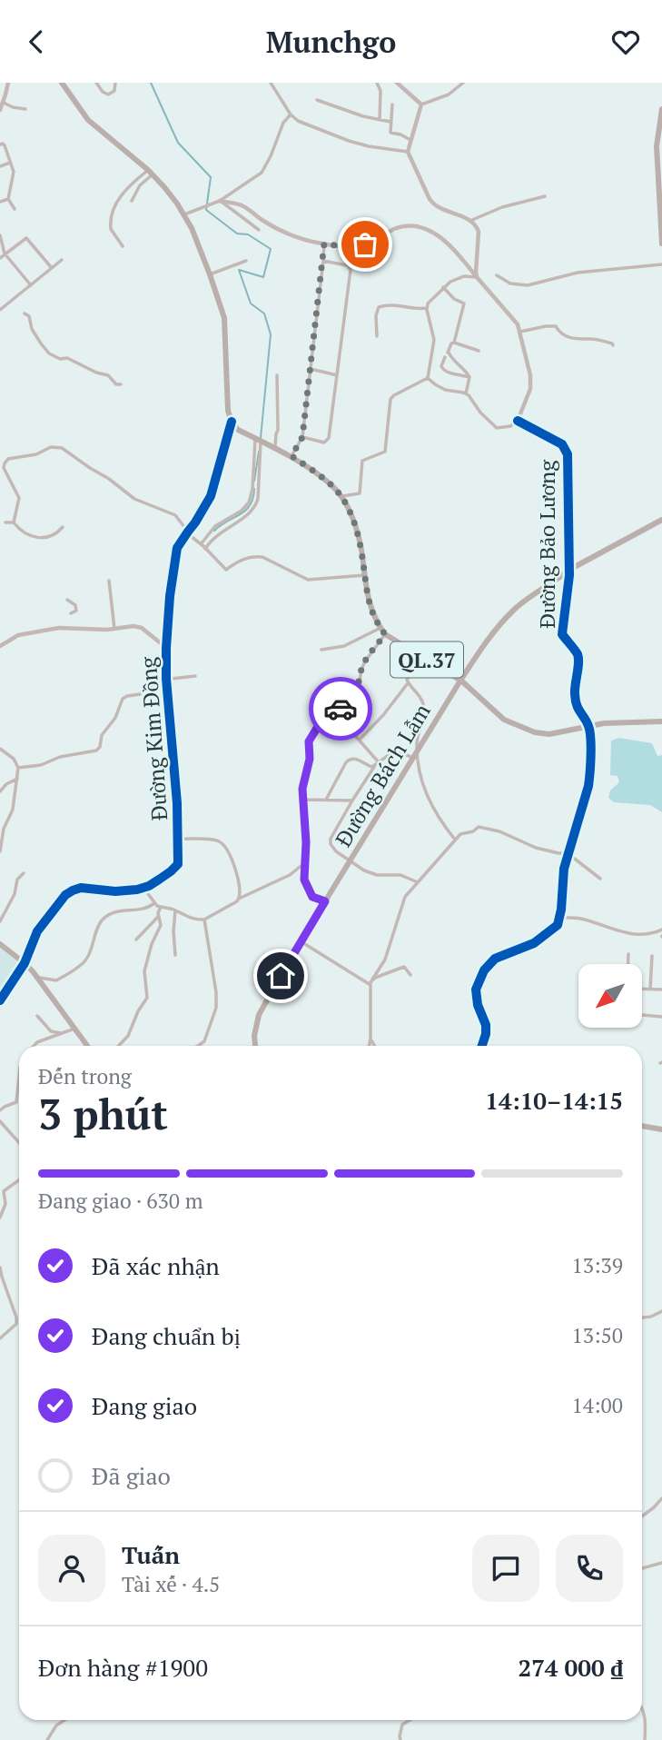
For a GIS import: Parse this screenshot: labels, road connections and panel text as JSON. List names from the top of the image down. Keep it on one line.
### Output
{"streets":{"main road":["QL.37","Đường Bách Lẫm"],"street":["Đường Bảo Lương","Đường Kim Đồng"]},"crossings":[["Đường Bảo Lương","QL.37"],["Đường Bảo Lương","Đường Bách Lẫm"],["QL.37","Đường Kim Đồng"],["QL.37","Đường Bách Lẫm"]],"north":"bottom left","page":{"header":"Munchgo","heading":["3 phút","Đến trong","14:10–14:15"],"panel":["Tuấn","Tài xế · 4.5","Đơn hàng #1900","274 000 ₫"],"bar":"Đang giao · 630 m","list":[["Đã xác nhận","13:39"],["Đang chuẩn bị","13:50"],["Đang giao","14:00"],"Đã giao"]}}
